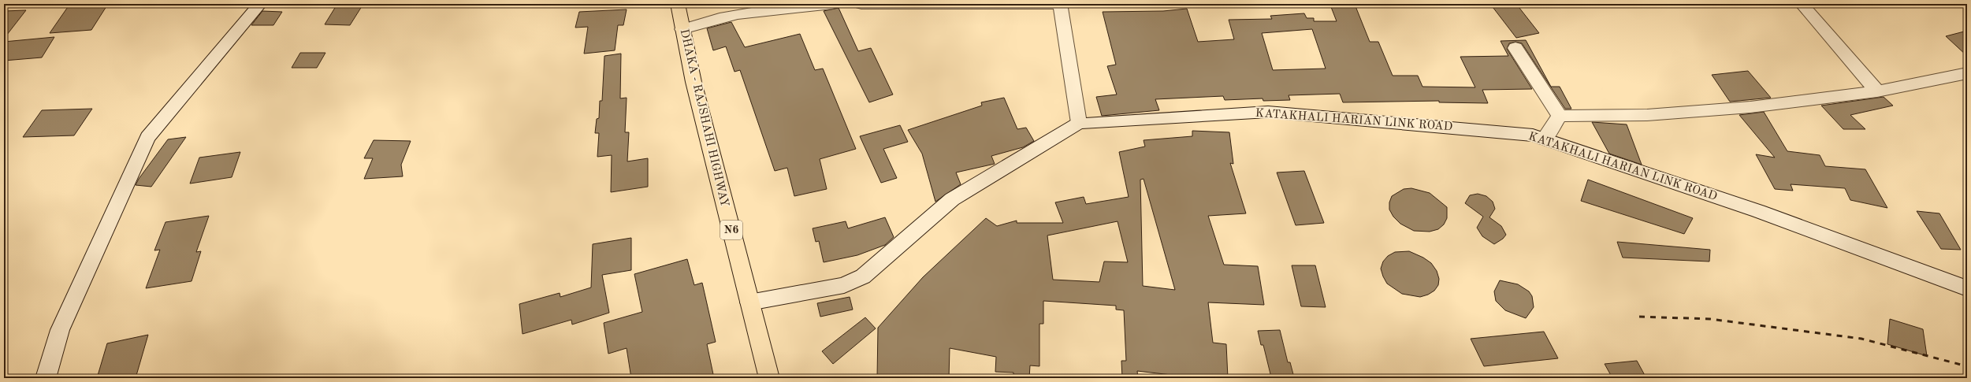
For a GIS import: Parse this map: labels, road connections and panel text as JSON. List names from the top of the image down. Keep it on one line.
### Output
{"streets":{"highway":["DHAKA - RAJSHAHI HIGHWAY","N6"],"street":["KATAKHALI HARIAN LINK ROAD"]},"crossings":[["DHAKA - RAJSHAHI HIGHWAY","KATAKHALI HARIAN LINK ROAD"]]}
